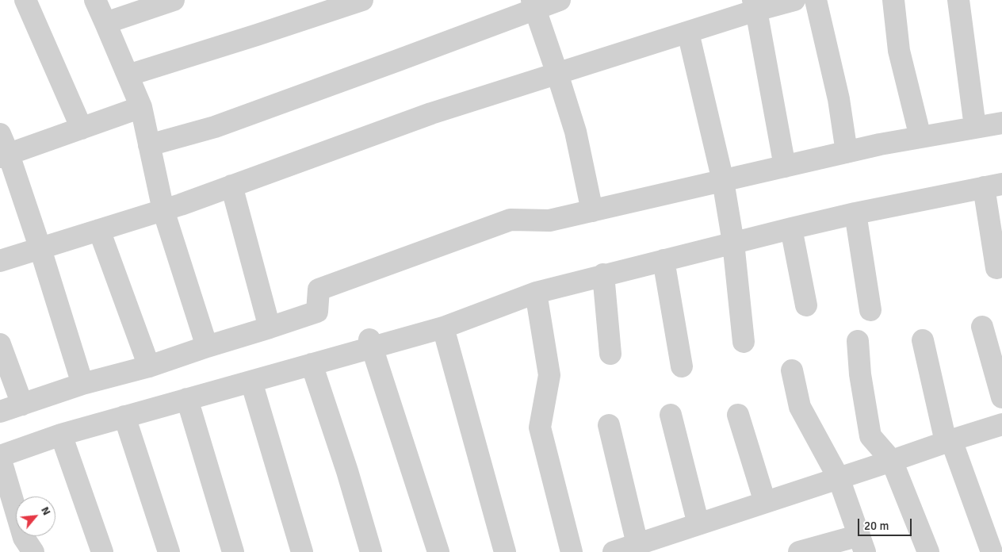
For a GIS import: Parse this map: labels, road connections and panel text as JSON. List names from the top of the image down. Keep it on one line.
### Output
{"scale_bar":"20 m","north":"top right"}
